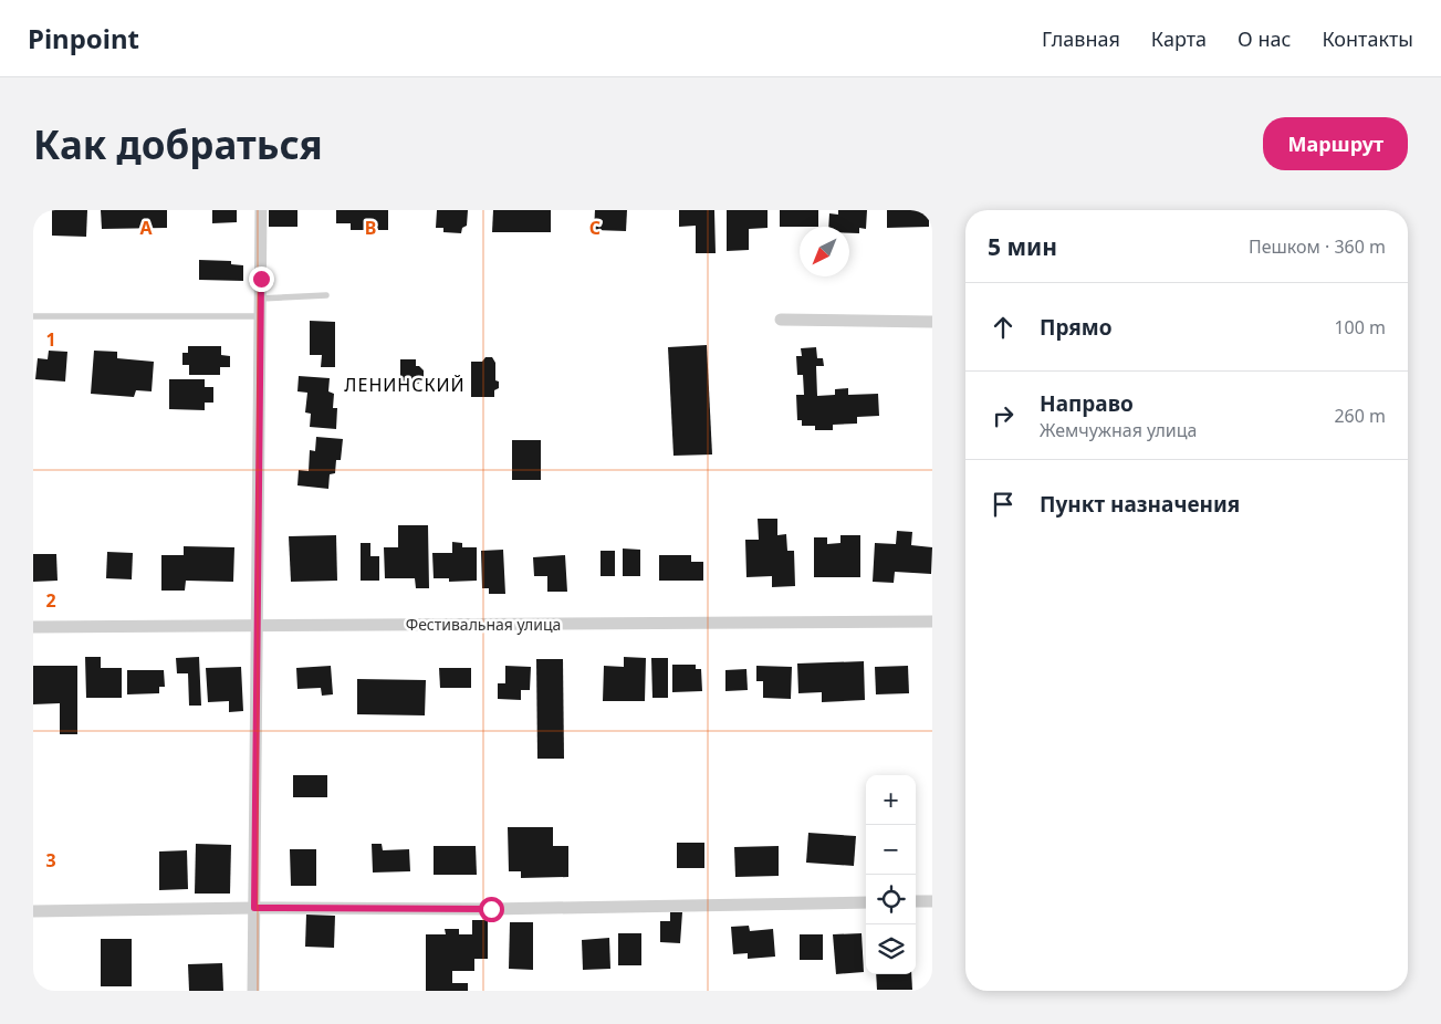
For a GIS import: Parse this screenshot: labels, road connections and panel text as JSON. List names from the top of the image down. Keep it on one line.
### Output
{"streets":{"street":["Фестивальная улица"]},"districts":["ЛЕНИНСКИЙ"],"north":"bottom left","page":{"header":"Pinpoint","nav":["Главная","Карта","О нас","Контакты"],"buttons":"Маршрут","title":"Как добраться","heading":["5 мин","Пешком · 360 m"],"list":[["Прямо","100 m"],["Направо","Жемчужная улица","260 m"],"Пункт назначения"],"map_buttons":["+","−"]},"grid":{"columns":["A","B","C"],"rows":["1","2","3"]}}
